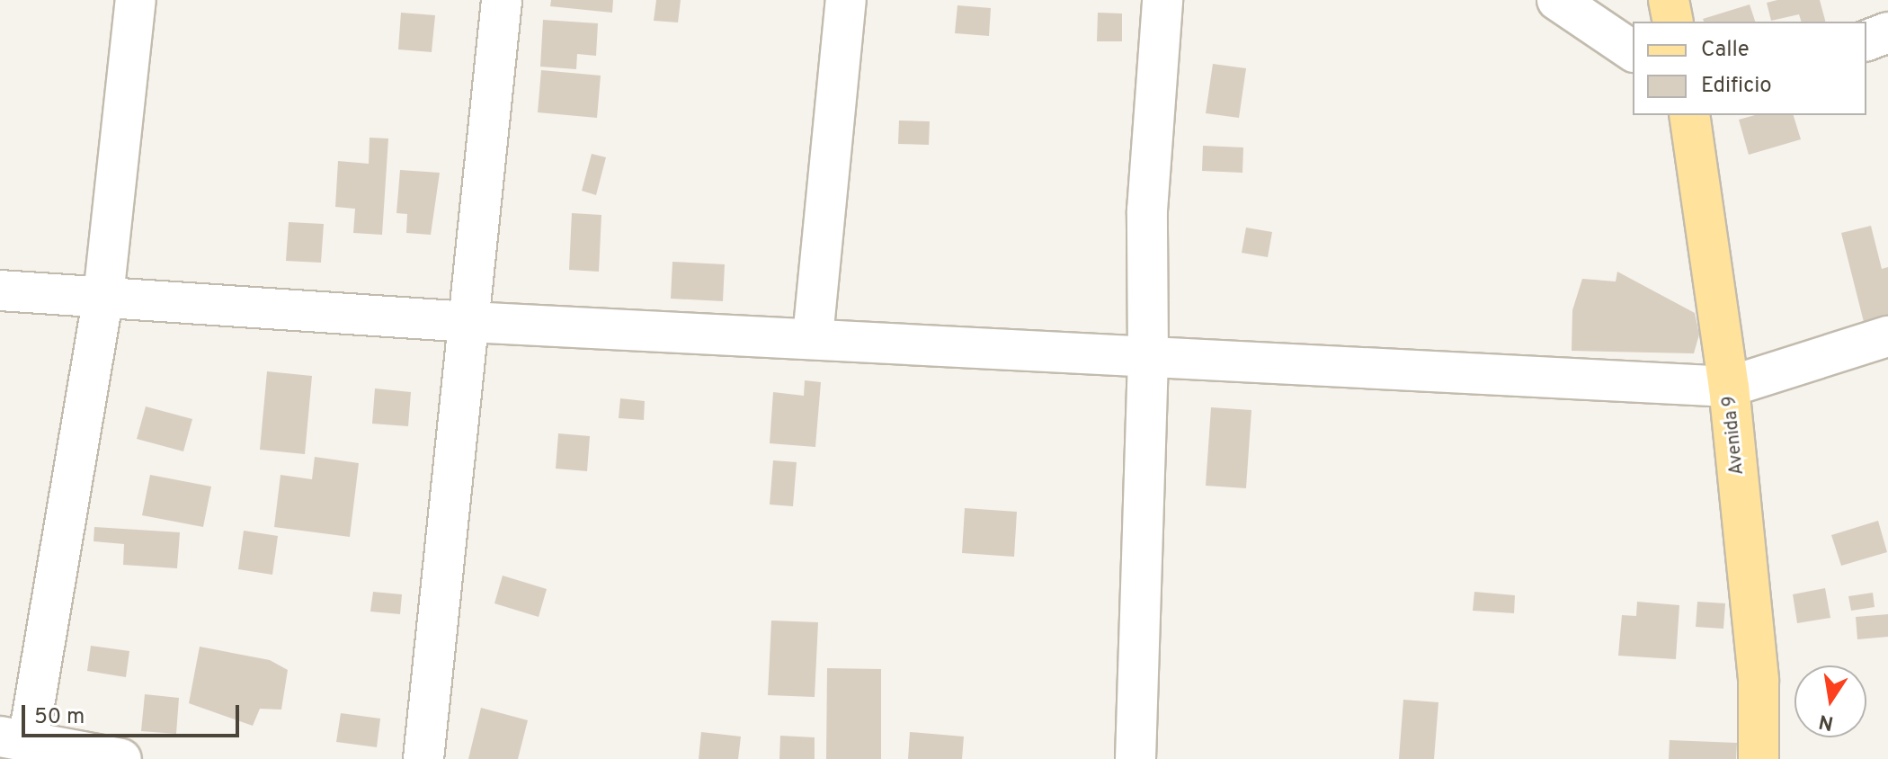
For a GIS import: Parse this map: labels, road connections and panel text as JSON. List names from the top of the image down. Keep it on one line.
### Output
{"streets":{"main road":["Avenida 9"]},"legend":["Calle","Edificio"],"scale_bar":"50 m","north":"bottom"}
